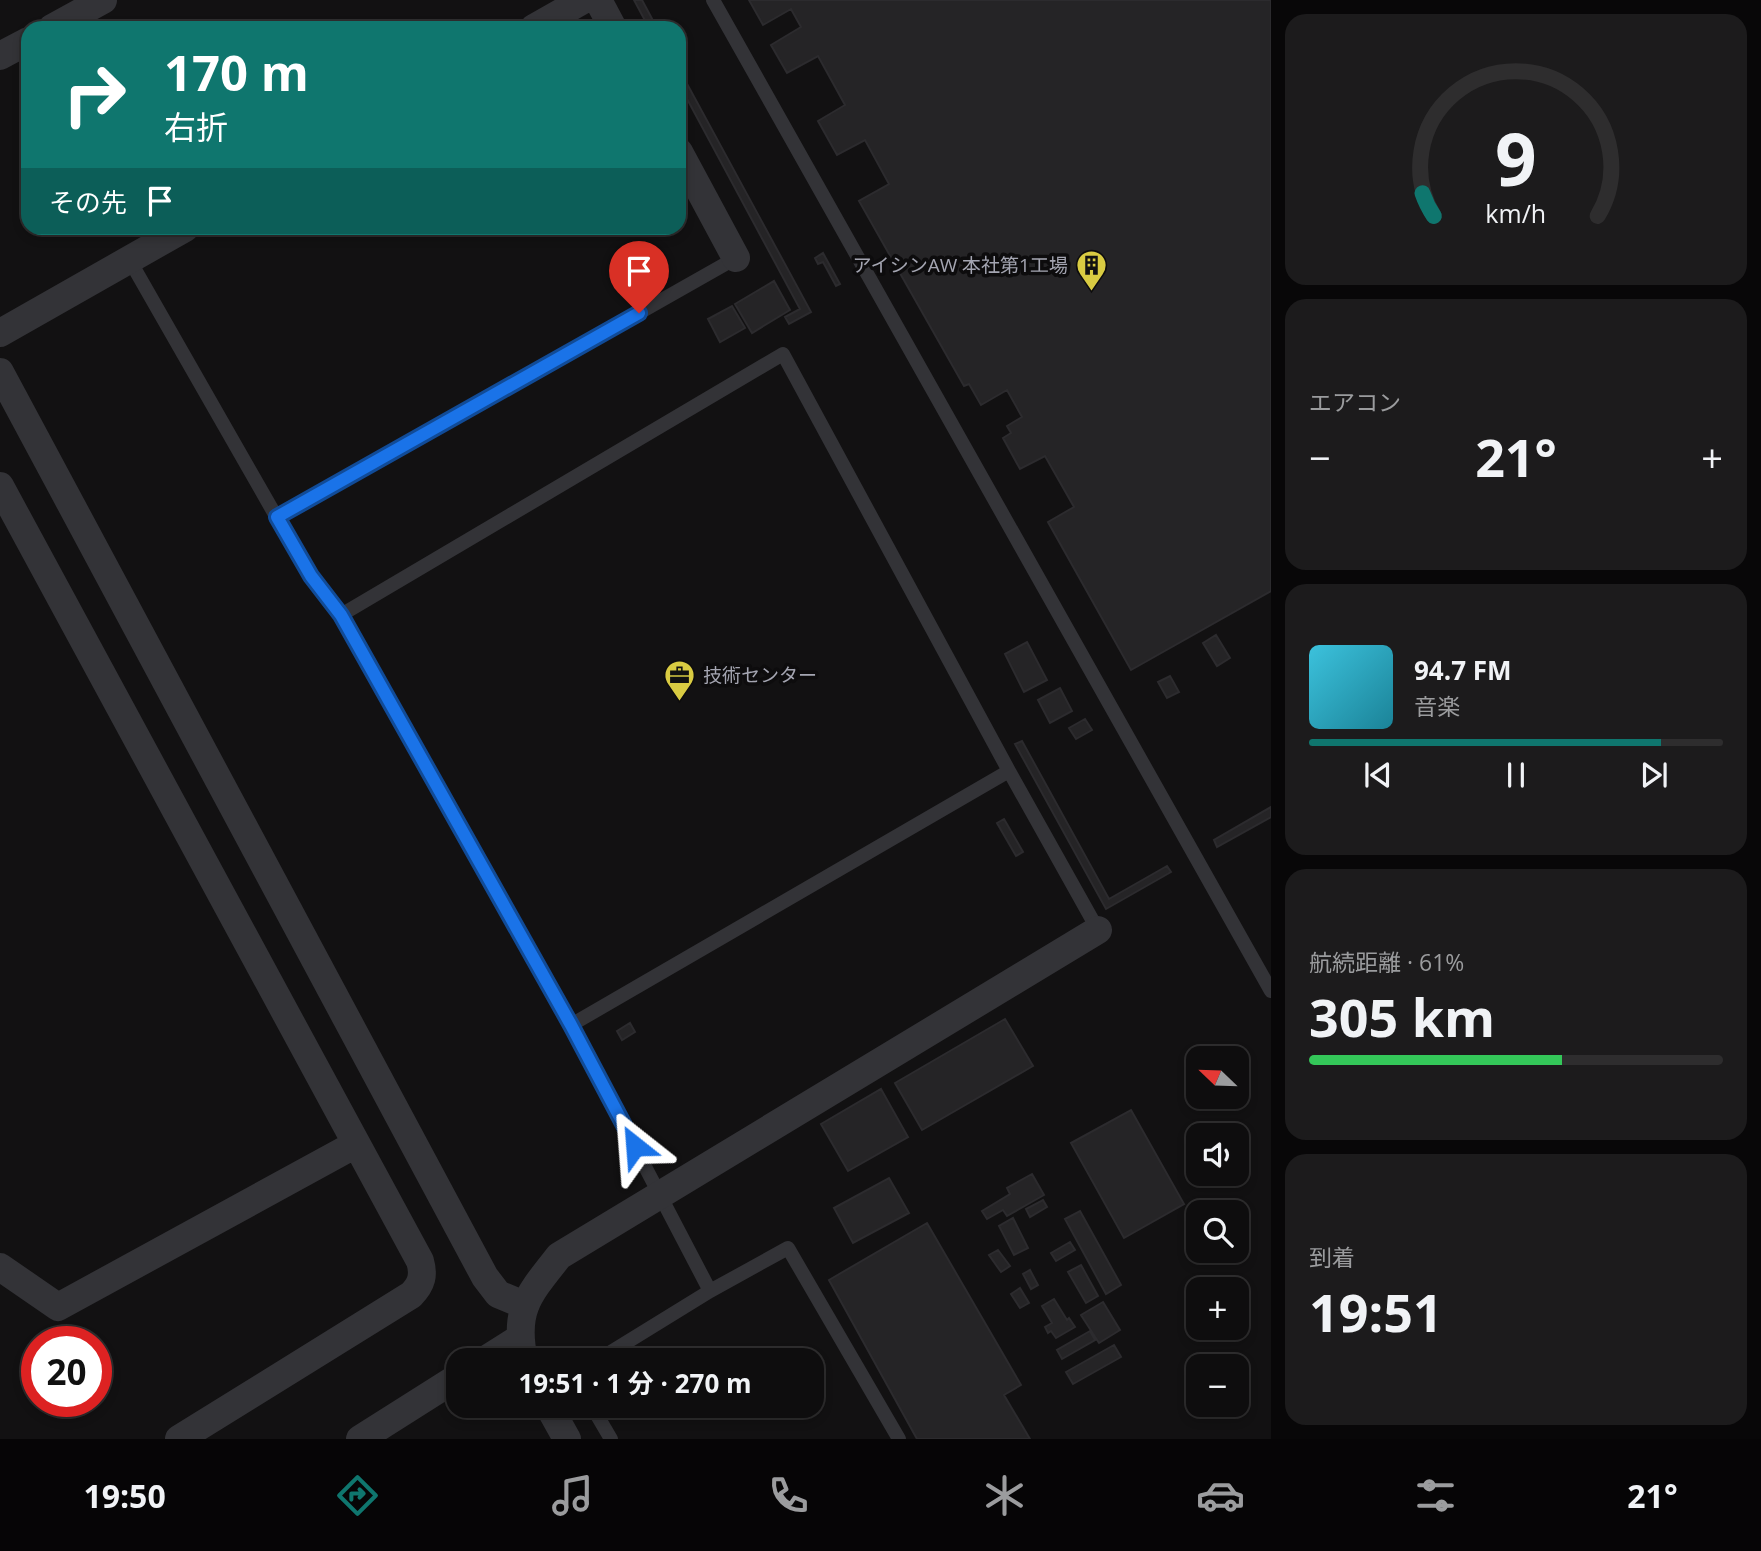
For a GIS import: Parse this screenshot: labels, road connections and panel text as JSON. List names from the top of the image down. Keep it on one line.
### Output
{"places":{"building":["アイシンAW 本社第1工場"],"office":["技術センター"]},"north":"top left","page":{"turn":["170 m","右折"],"then":"その先","tile":["エアコン",["航続距離 · 61%","305 km"],["到着","19:51"]],"heat":["−","21°","+"],"song":["94.7 FM","音楽"],"map_buttons":["+","−"],"limit":"20","trip":"19:51 · 1 分 · 270 m","tabs":["19:50","21°"],"gauge":["9","km/h"]}}
